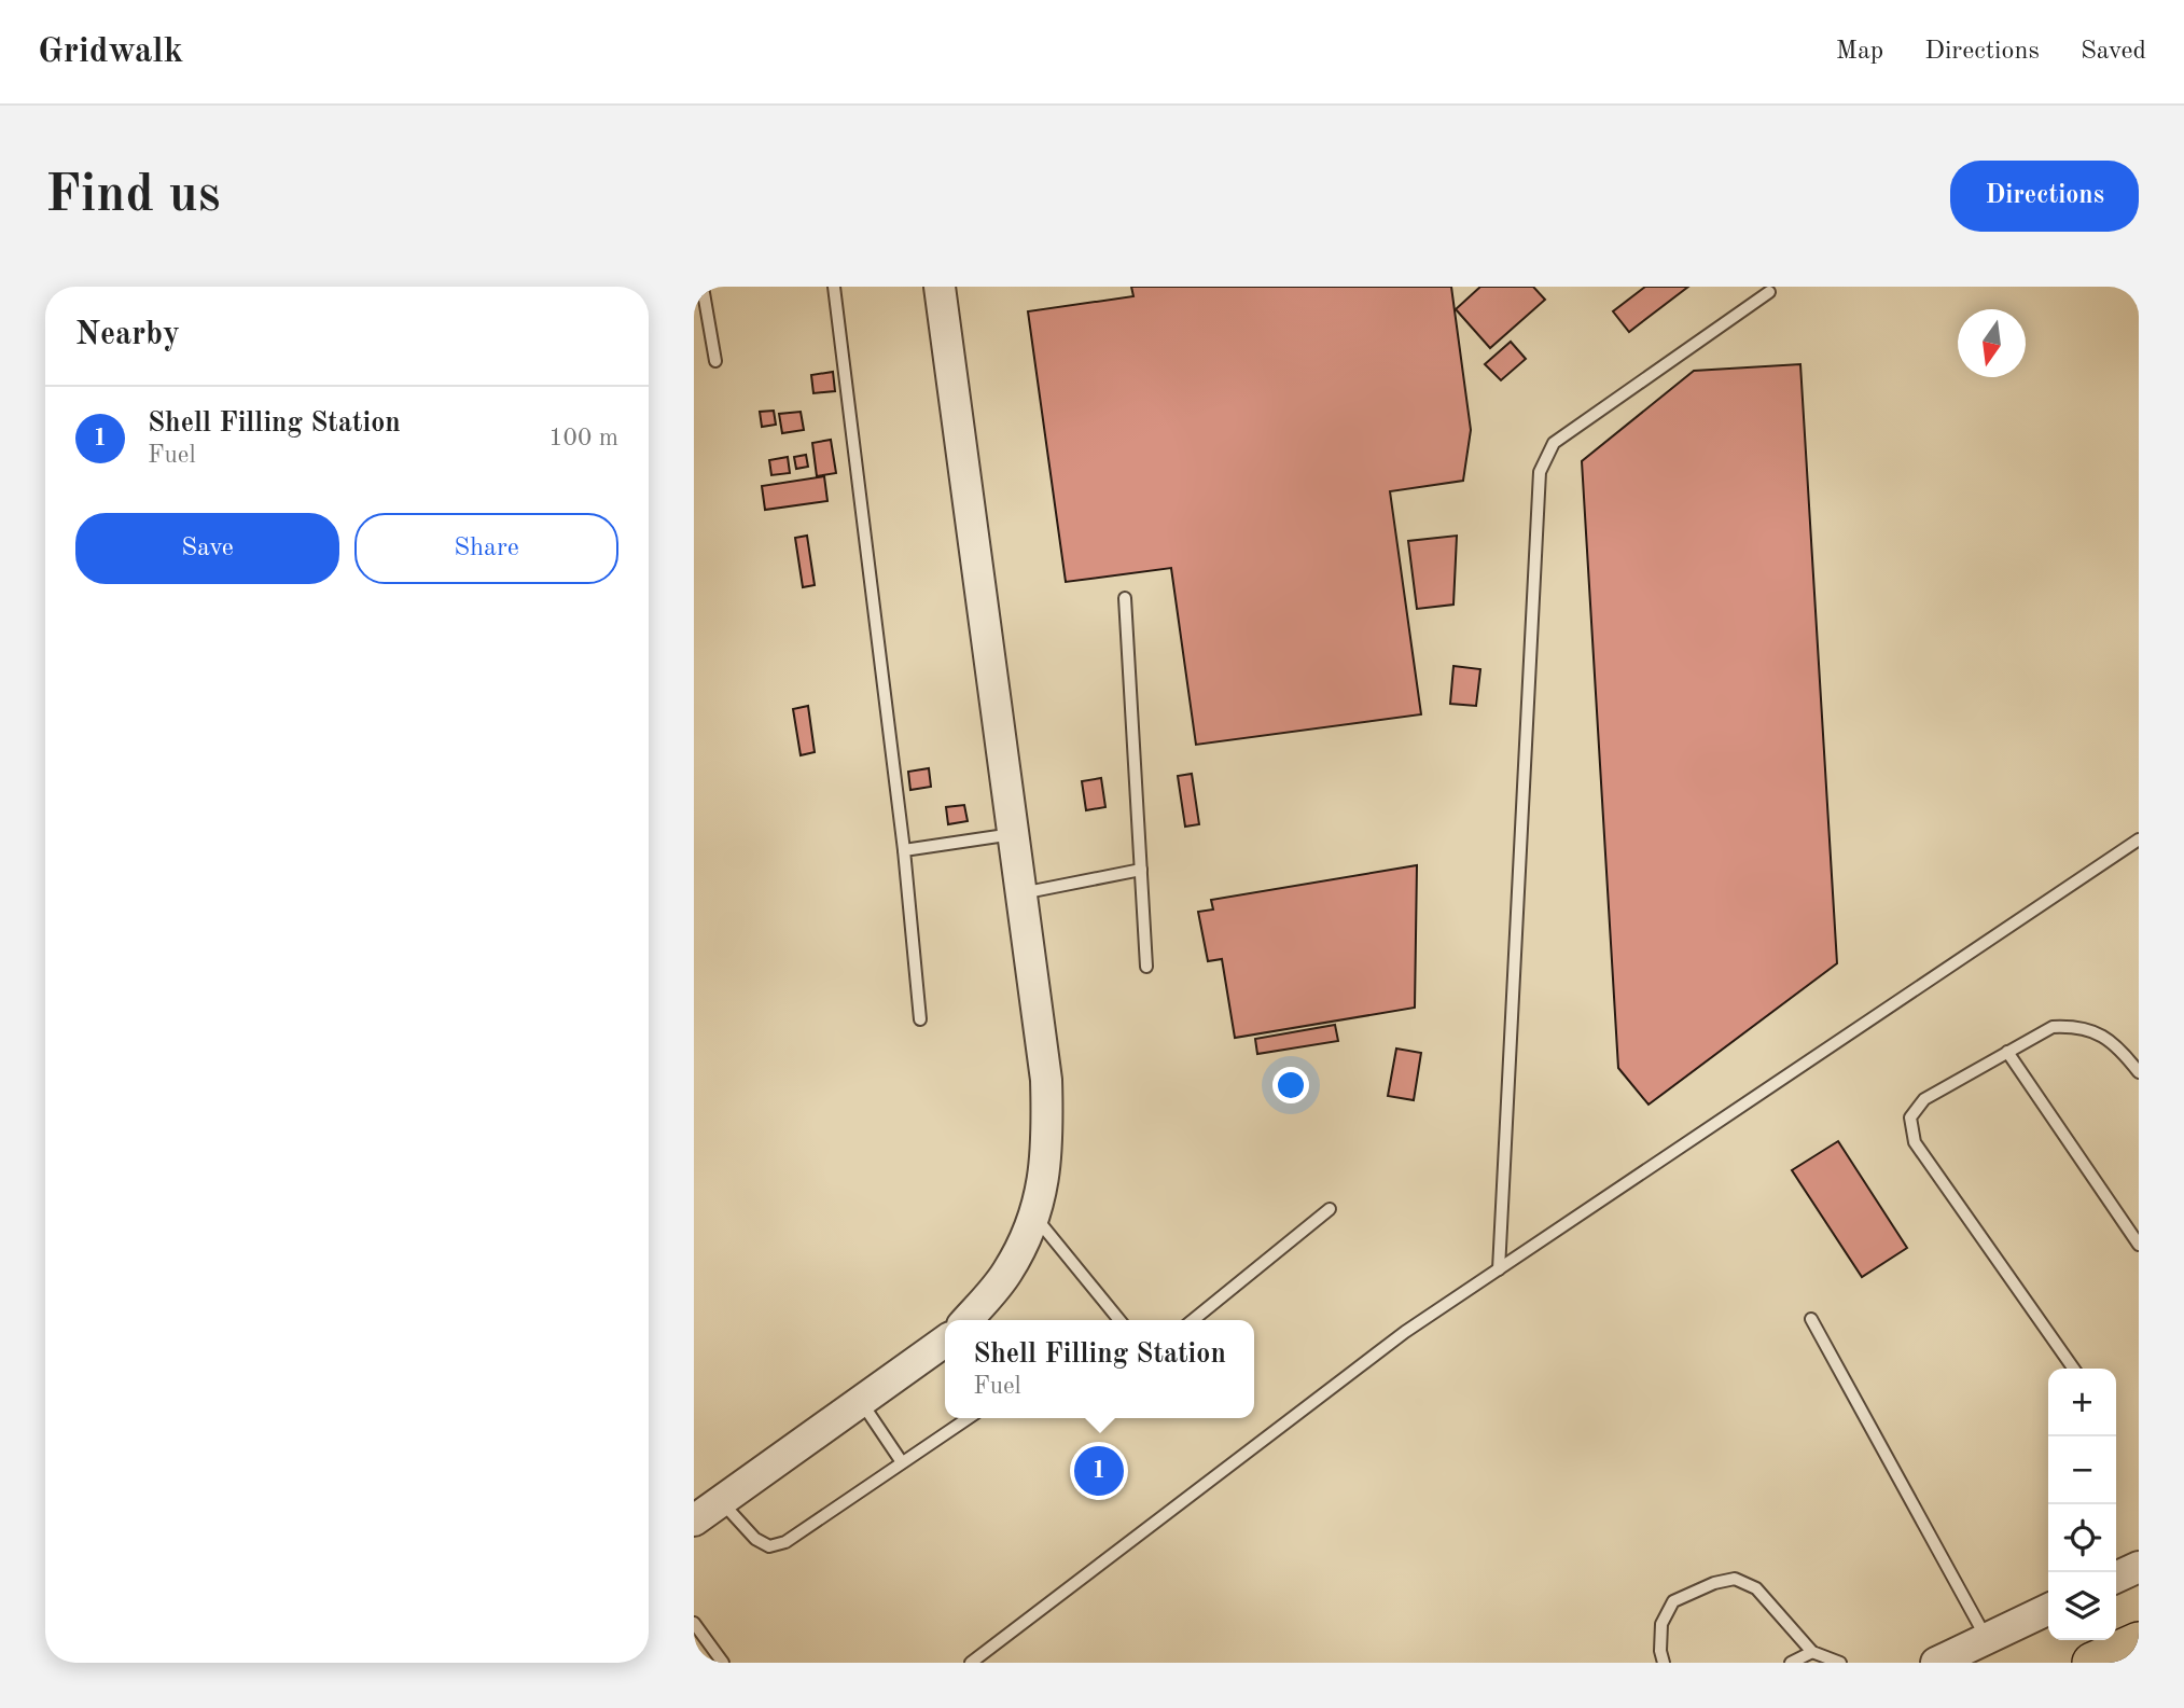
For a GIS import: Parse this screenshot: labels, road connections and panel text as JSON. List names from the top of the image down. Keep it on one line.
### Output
{"north":"bottom","page":{"header":"Gridwalk","nav":["Map","Directions","Saved"],"buttons":["Directions",["Save","Share"]],"title":"Find us","heading":"Nearby","list":[{"mark":"1","name":"Shell Filling Station","note":"Fuel","value":"100 m"}],"popup":["Shell Filling Station","Fuel"],"map_buttons":["+","−"],"pins":"1"}}
